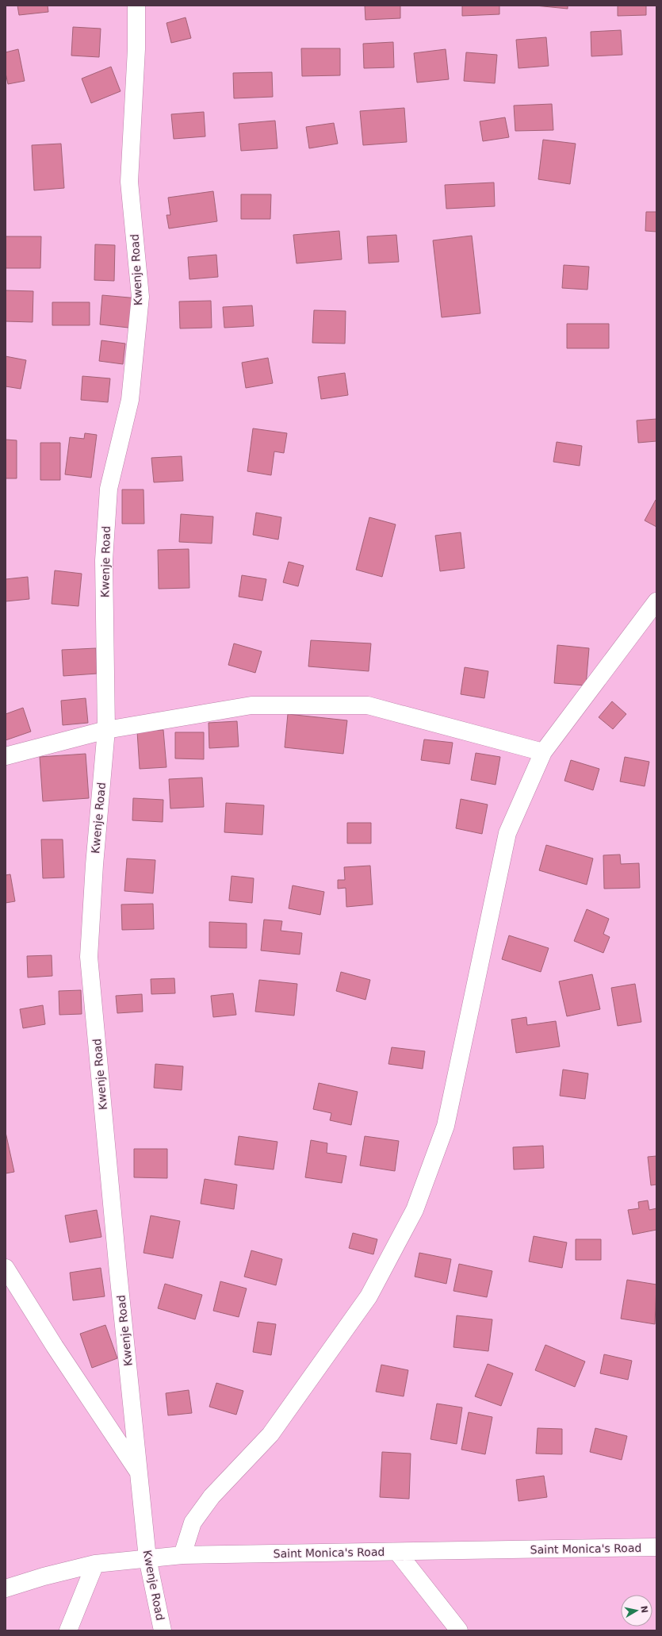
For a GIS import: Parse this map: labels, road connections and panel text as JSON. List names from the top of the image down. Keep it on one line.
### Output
{"streets":{"street":["Kwenje Road","Saint Monica's Road"]},"crossings":[["Kwenje Road","Saint Monica's Road"]],"north":"right"}
